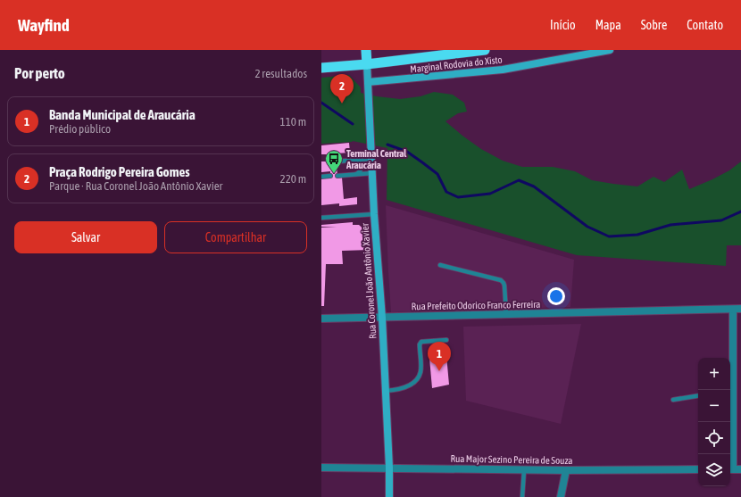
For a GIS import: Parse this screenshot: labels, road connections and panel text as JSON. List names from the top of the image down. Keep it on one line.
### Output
{"streets":{"main road":["Marginal Rodovia do Xisto","Rua Coronel João Antônio Xavier"],"street":["Rua Prefeito Odorico Franco Ferreira","Rua Major Sezino Pereira de Souza"]},"crossings":[["Marginal Rodovia do Xisto","Rua Coronel João Antônio Xavier"],["Rua Coronel João Antônio Xavier","Rua Prefeito Odorico Franco Ferreira"],["Rua Coronel João Antônio Xavier","Rua Major Sezino Pereira de Souza"]],"places":{"bus stop":["Terminal Central Araucária"]},"page":{"header":"Wayfind","nav":["Início","Mapa","Sobre","Contato"],"heading":["Por perto","2 resultados"],"pins":["2","1"],"list":[{"mark":"1","name":"Banda Municipal de Araucária","note":"Prédio público","value":"110 m"},{"mark":"2","name":"Praça Rodrigo Pereira Gomes","note":"Parque · Rua Coronel João Antônio Xavier","value":"220 m"}],"buttons":["Salvar","Compartilhar"],"map_buttons":["+","−"]}}
